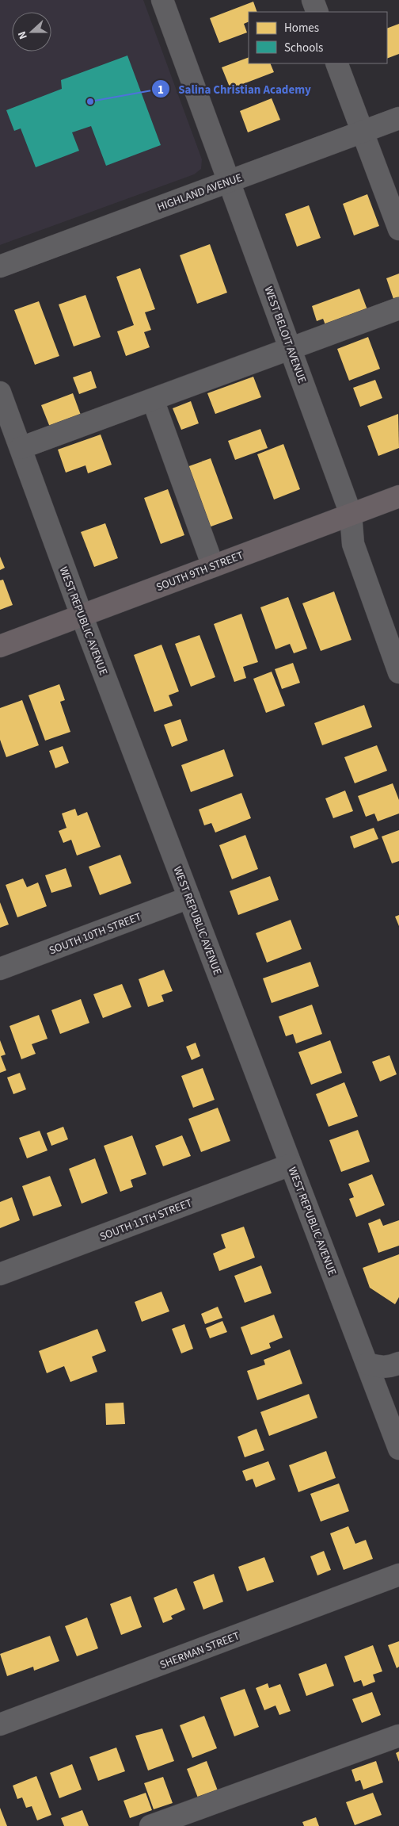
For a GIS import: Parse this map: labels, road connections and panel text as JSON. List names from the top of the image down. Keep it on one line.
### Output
{"streets":{"main road":["SOUTH 9TH STREET"],"street":["HIGHLAND AVENUE","WEST BELOIT AVENUE","WEST REPUBLIC AVENUE","SOUTH 10TH STREET","SOUTH 11TH STREET","SHERMAN STREET"]},"crossings":[["HIGHLAND AVENUE","WEST BELOIT AVENUE"],["WEST BELOIT AVENUE","SOUTH 9TH STREET"],["SOUTH 9TH STREET","WEST REPUBLIC AVENUE"],["WEST REPUBLIC AVENUE","SOUTH 10TH STREET"],["WEST REPUBLIC AVENUE","SOUTH 11TH STREET"]],"places":["Salina Christian Academy"],"legend":["Homes","Schools"],"north":"left"}
